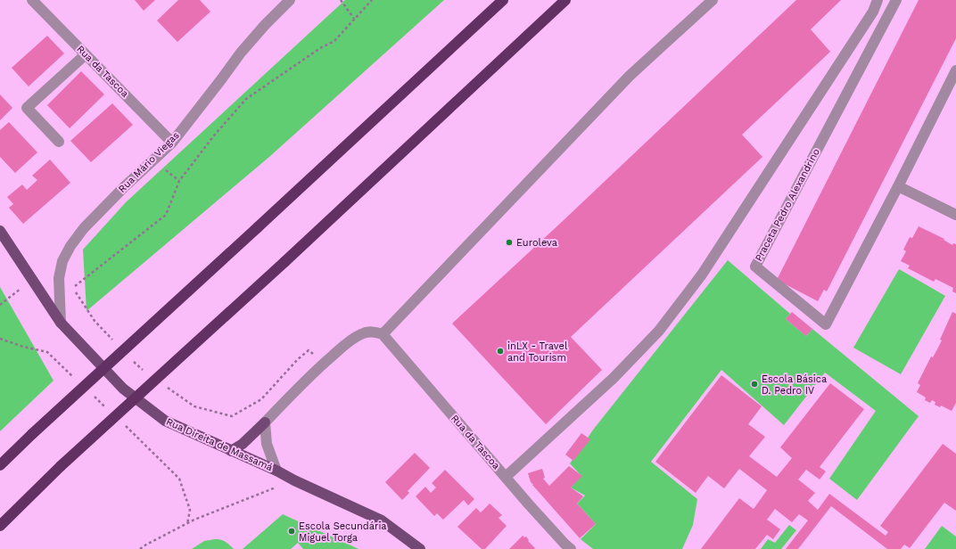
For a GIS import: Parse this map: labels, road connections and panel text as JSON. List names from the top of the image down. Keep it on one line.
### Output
{"streets":{"main road":["Rua Direita de Massamá"],"street":["Rua da Tascoa","Rua Mário Viegas","Praceta Pedro Alexandrino"]},"crossings":[["Rua da Tascoa","Rua Mário Viegas"],["Rua Mário Viegas","Rua Direita de Massamá"]],"places":["Euroleva","inLX - Travel and Tourism","Escola Básica D. Pedro IV","Escola Secundária Miguel Torga"]}
